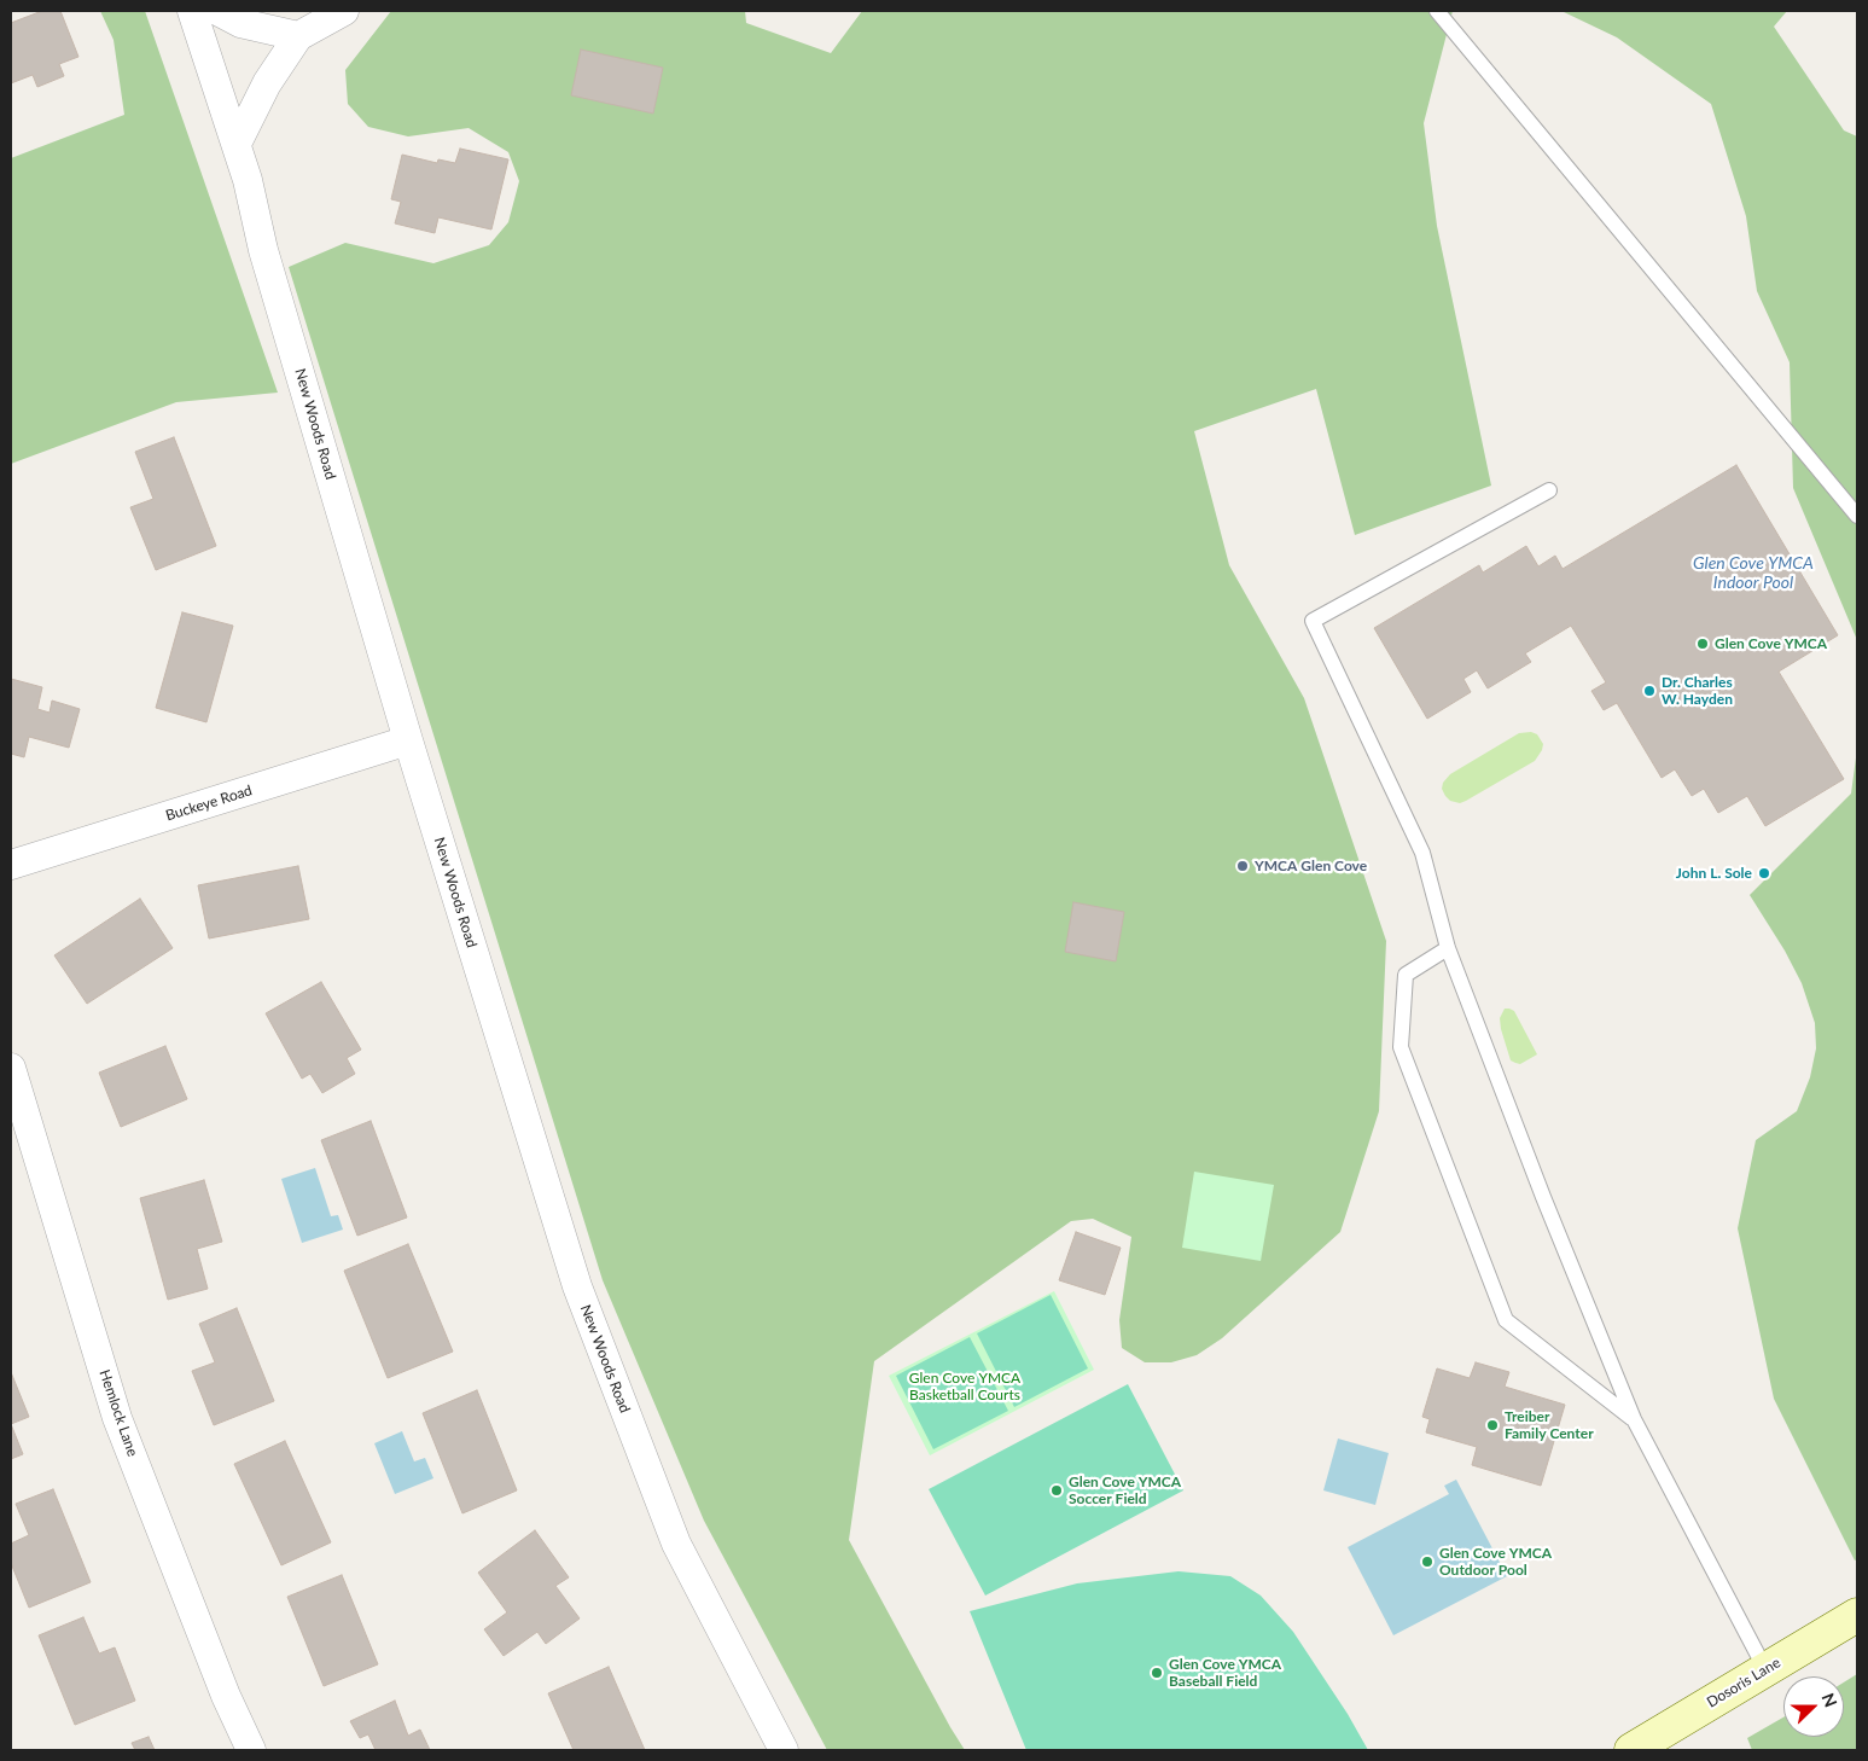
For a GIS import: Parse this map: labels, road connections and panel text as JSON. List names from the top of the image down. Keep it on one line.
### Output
{"streets":{"street":["New Woods Road","Buckeye Road","Hemlock Lane","Dosoris Lane"]},"crossings":[["New Woods Road","Buckeye Road"]],"water":["Glen Cove YMCA Indoor Pool"],"parks":["Glen Cove YMCA Basketball Courts"],"places":["Glen Cove YMCA","Dr. Charles W. Hayden","YMCA Glen Cove","John L. Sole","Treiber Family Center","Glen Cove YMCA Soccer Field","Glen Cove YMCA Outdoor Pool","Glen Cove YMCA Baseball Field"],"north":"right"}
